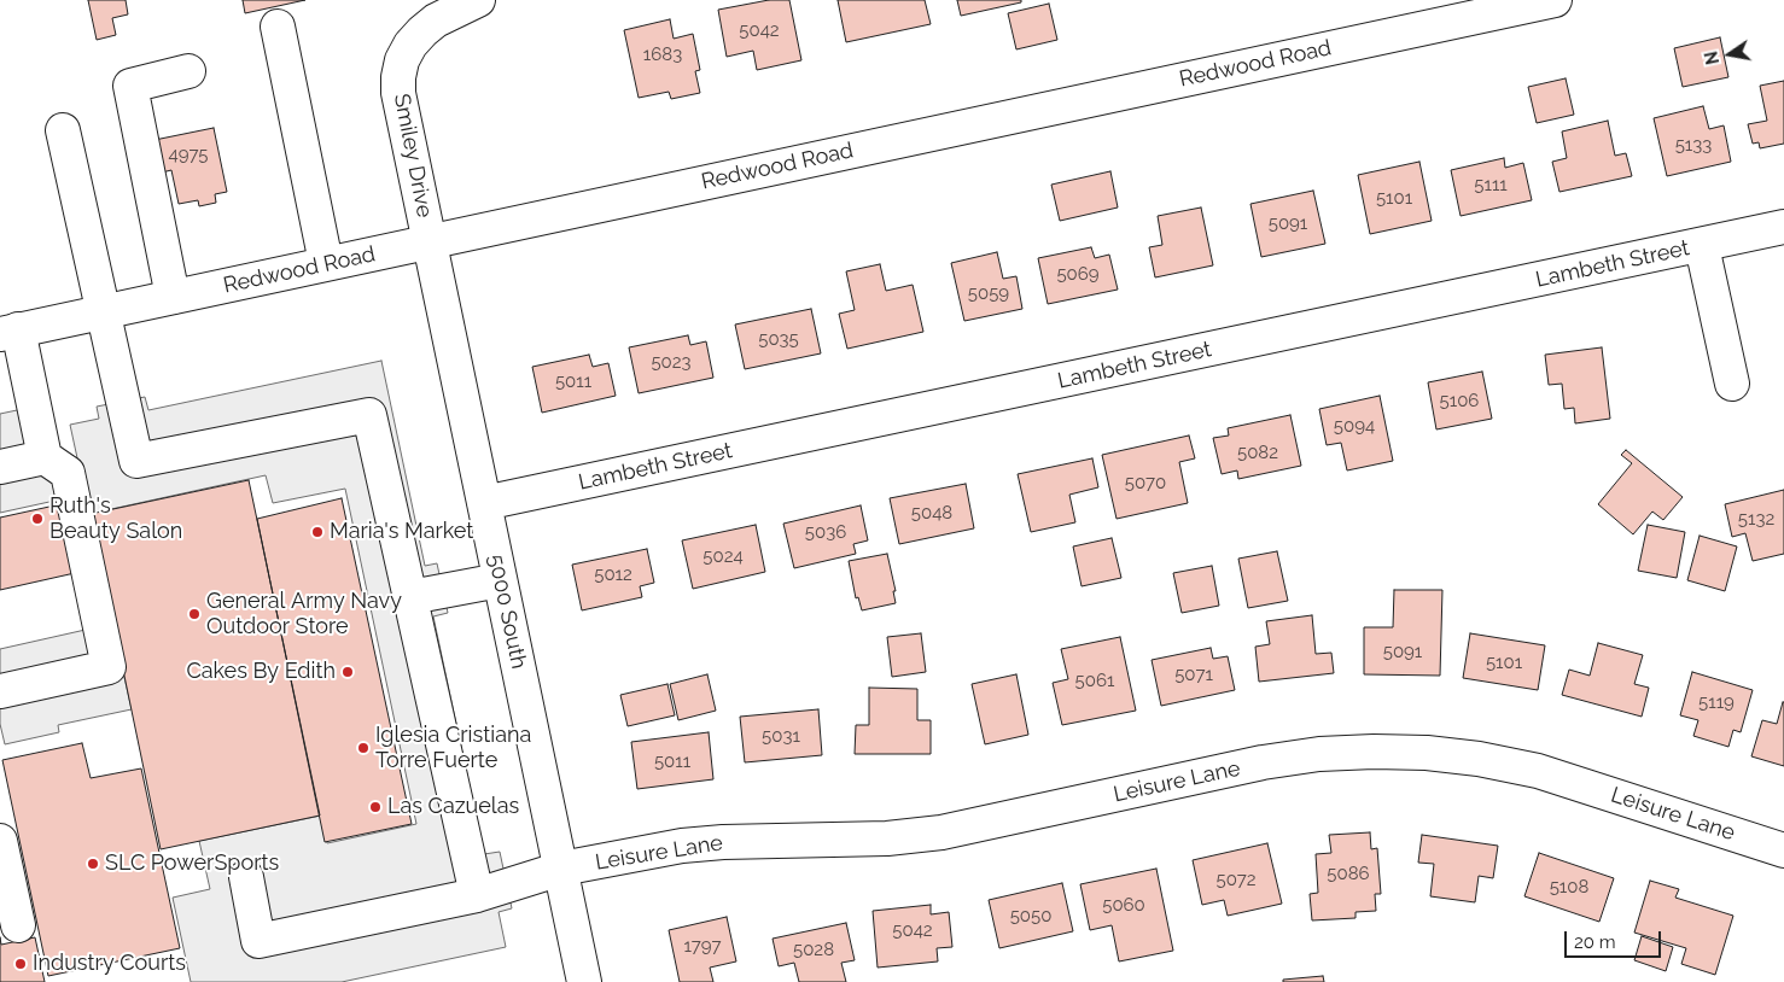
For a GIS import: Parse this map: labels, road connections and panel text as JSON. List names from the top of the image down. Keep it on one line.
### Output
{"streets":{"street":["Redwood Road","Smiley Drive","Lambeth Street","5000 South","Leisure Lane"]},"crossings":[["Redwood Road","Smiley Drive"],["Redwood Road","5000 South"],["Smiley Drive","5000 South"],["Lambeth Street","5000 South"],["5000 South","Leisure Lane"]],"places":["Ruth's Beauty Salon","Maria's Market","General Army Navy Outdoor Store","Cakes By Edith","Iglesia Cristiana Torre Fuerte","Las Cazuelas","SLC PowerSports","Industry Courts"],"house_numbers":["5042","1683","5133","4975","5111","5101","5091","5069","5059","5035","5023","5011","5106","5094","5082","5070","5048","5132","5036","5024","5012","5091","5101","5071","5061","5119","5031","5011","5086","5072","5108","5060","5050","5042","1797","5028"],"scale_bar":"20 m","north":"left"}
